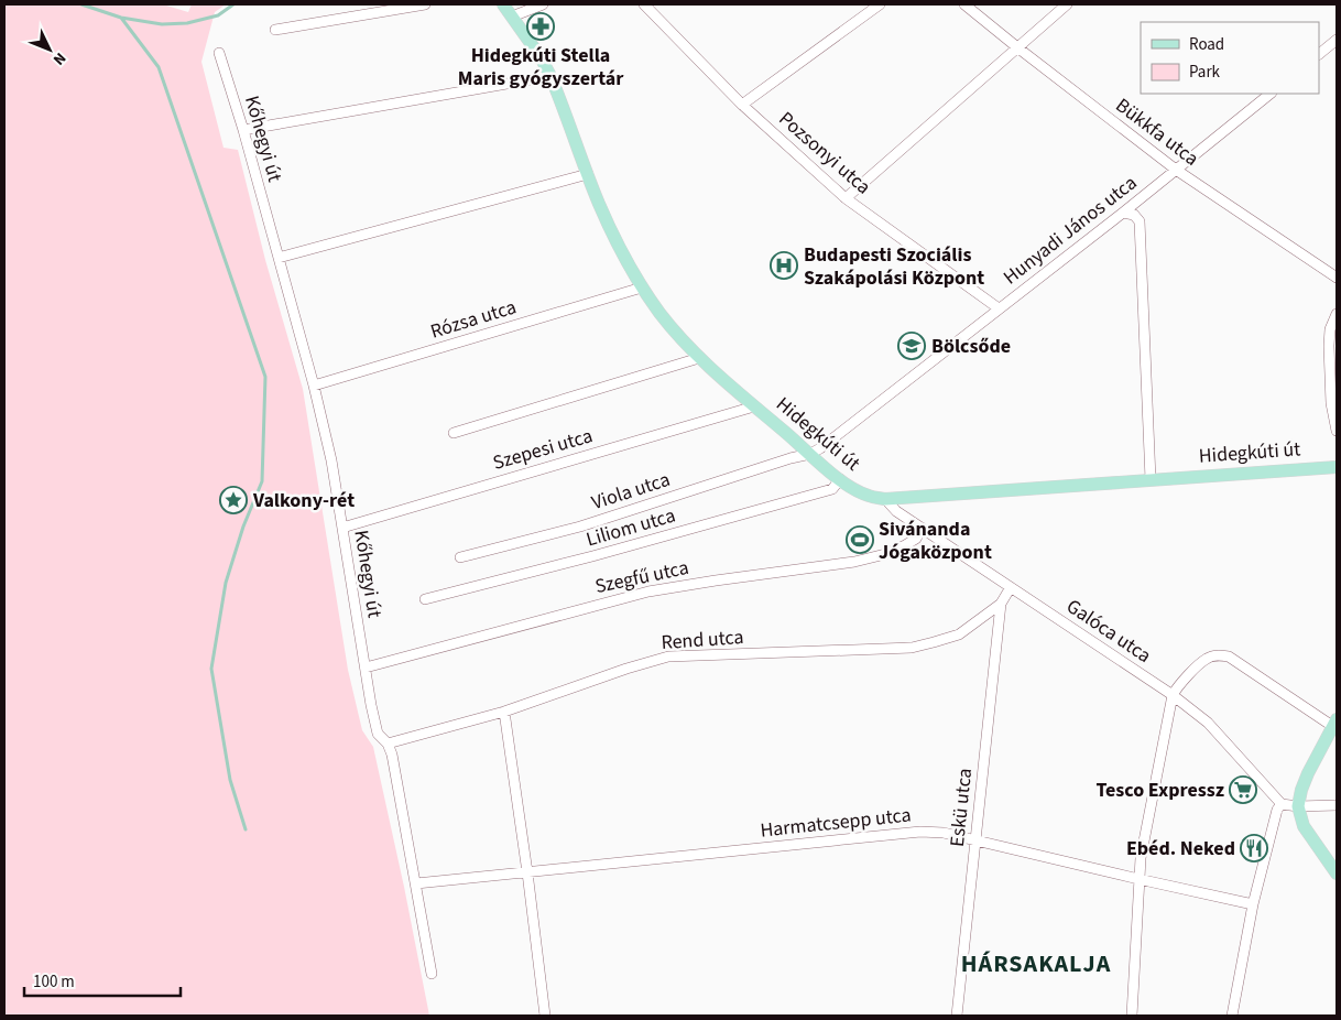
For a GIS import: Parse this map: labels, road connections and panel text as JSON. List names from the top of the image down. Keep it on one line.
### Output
{"streets":{"main road":["Hidegkúti út"],"street":["Bükkfa utca","Kőhegyi út","Pozsonyi utca","Hunyadi János utca","Rózsa utca","Szepesi utca","Viola utca","Liliom utca","Szegfű utca","Galóca utca","Rend utca","Eskü utca","Harmatcsepp utca"]},"crossings":[["Bükkfa utca","Hunyadi János utca"],["Kőhegyi út","Rózsa utca"],["Kőhegyi út","Szepesi utca"],["Kőhegyi út","Szegfű utca"],["Kőhegyi út","Rend utca"],["Kőhegyi út","Harmatcsepp utca"],["Pozsonyi utca","Hunyadi János utca"],["Hunyadi János utca","Hidegkúti út"],["Hunyadi János utca","Viola utca"],["Rózsa utca","Hidegkúti út"],["Hidegkúti út","Szepesi utca"],["Hidegkúti út","Viola utca"],["Hidegkúti út","Liliom utca"],["Hidegkúti út","Galóca utca"],["Szegfű utca","Galóca utca"],["Galóca utca","Rend utca"],["Rend utca","Eskü utca"],["Eskü utca","Harmatcsepp utca"]],"districts":["HÁRSAKALJA"],"places":{"pharmacy":["Hidegkúti Stella Maris gyógyszertár"],"hospital":["Budapesti Szociális Szakápolási Központ"],"school or university":["Bölcsőde"],"place":["Valkony-rét"],"sports":["Sivánanda Jógaközpont"],"supermarket":["Tesco Expressz"],"restaurant":["Ebéd. Neked"]},"legend":["Road","Park"],"scale_bar":"100 m","north":"bottom right"}
